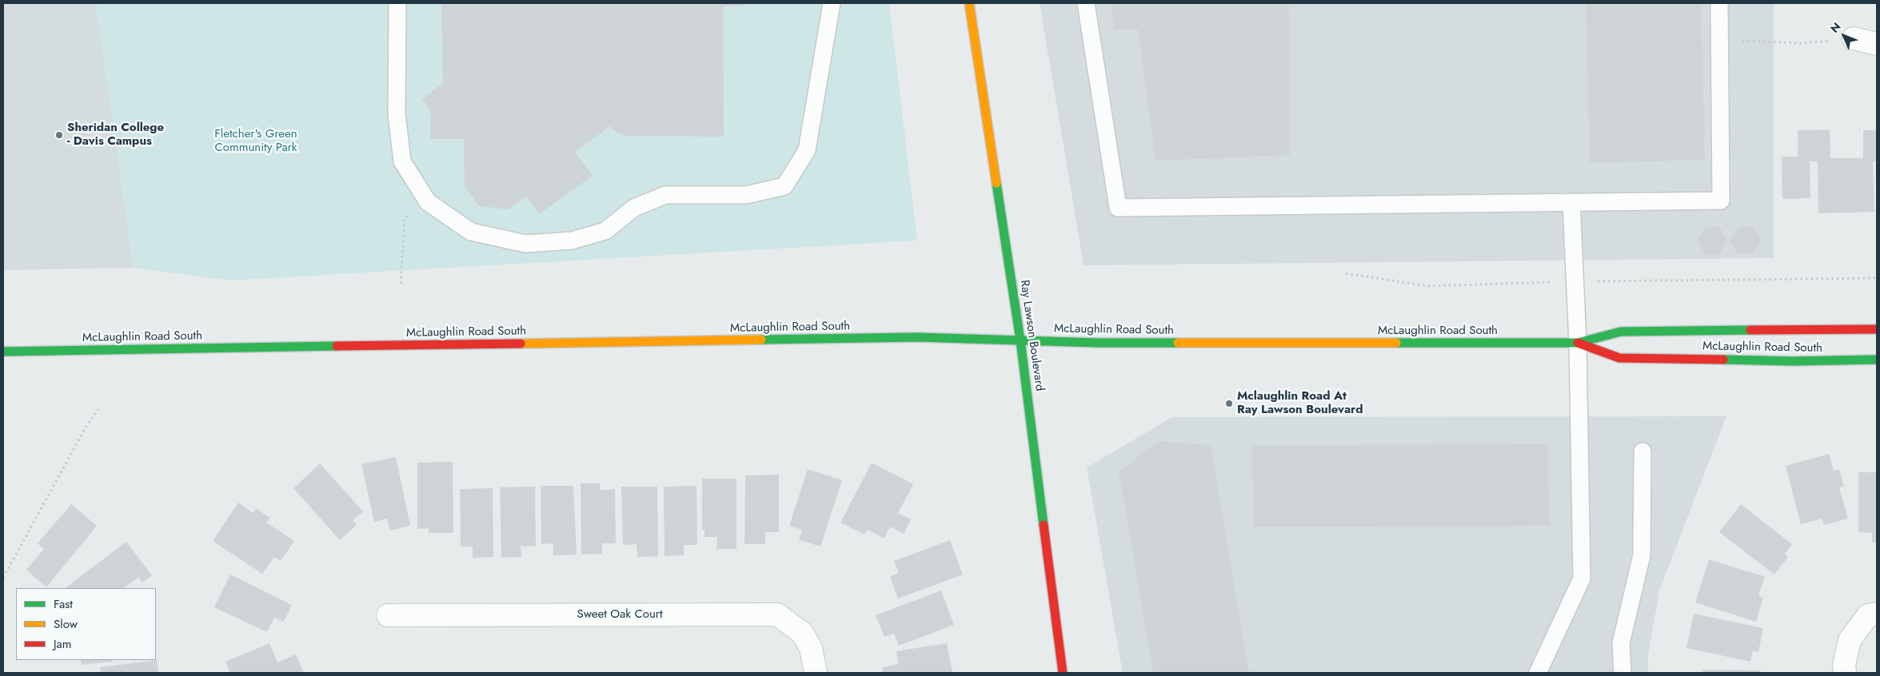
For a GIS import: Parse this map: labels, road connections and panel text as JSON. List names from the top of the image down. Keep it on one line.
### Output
{"streets":{"street":["McLaughlin Road South","Ray Lawson Boulevard","Sweet Oak Court"]},"crossings":[["McLaughlin Road South","Ray Lawson Boulevard"]],"parks":["Fletcher's Green Community Park"],"places":["Sheridan College - Davis Campus","Mclaughlin Road At Ray Lawson Boulevard"],"legend":["Fast","Slow","Jam"],"north":"top left"}
